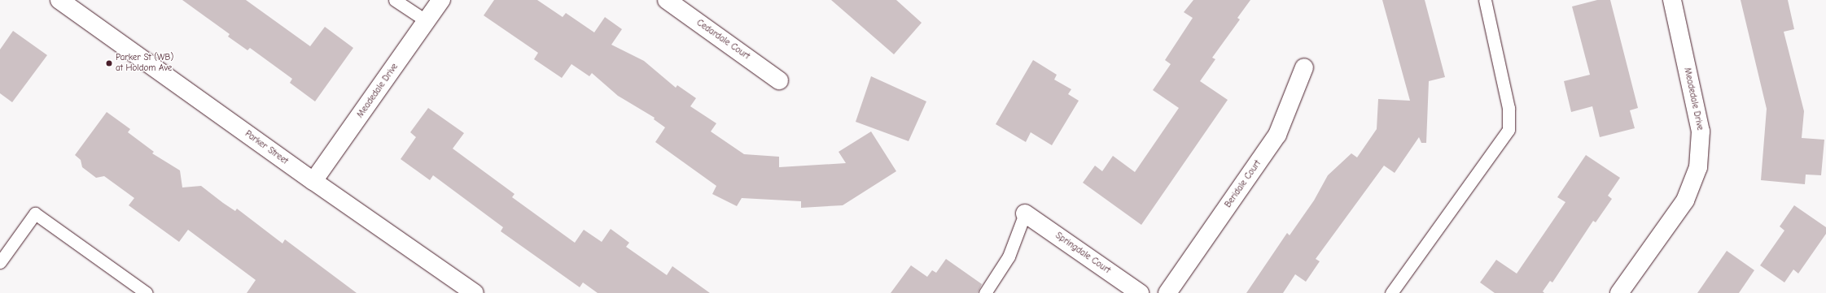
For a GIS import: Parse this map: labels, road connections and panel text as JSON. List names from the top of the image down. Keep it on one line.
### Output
{"streets":{"street":["Cedardale Court","Meadedale Drive","Parker Street","Beridale Court","Springdale Court"]},"crossings":[["Meadedale Drive","Parker Street"]],"places":["Parker St (WB) at Holdom Ave"]}
